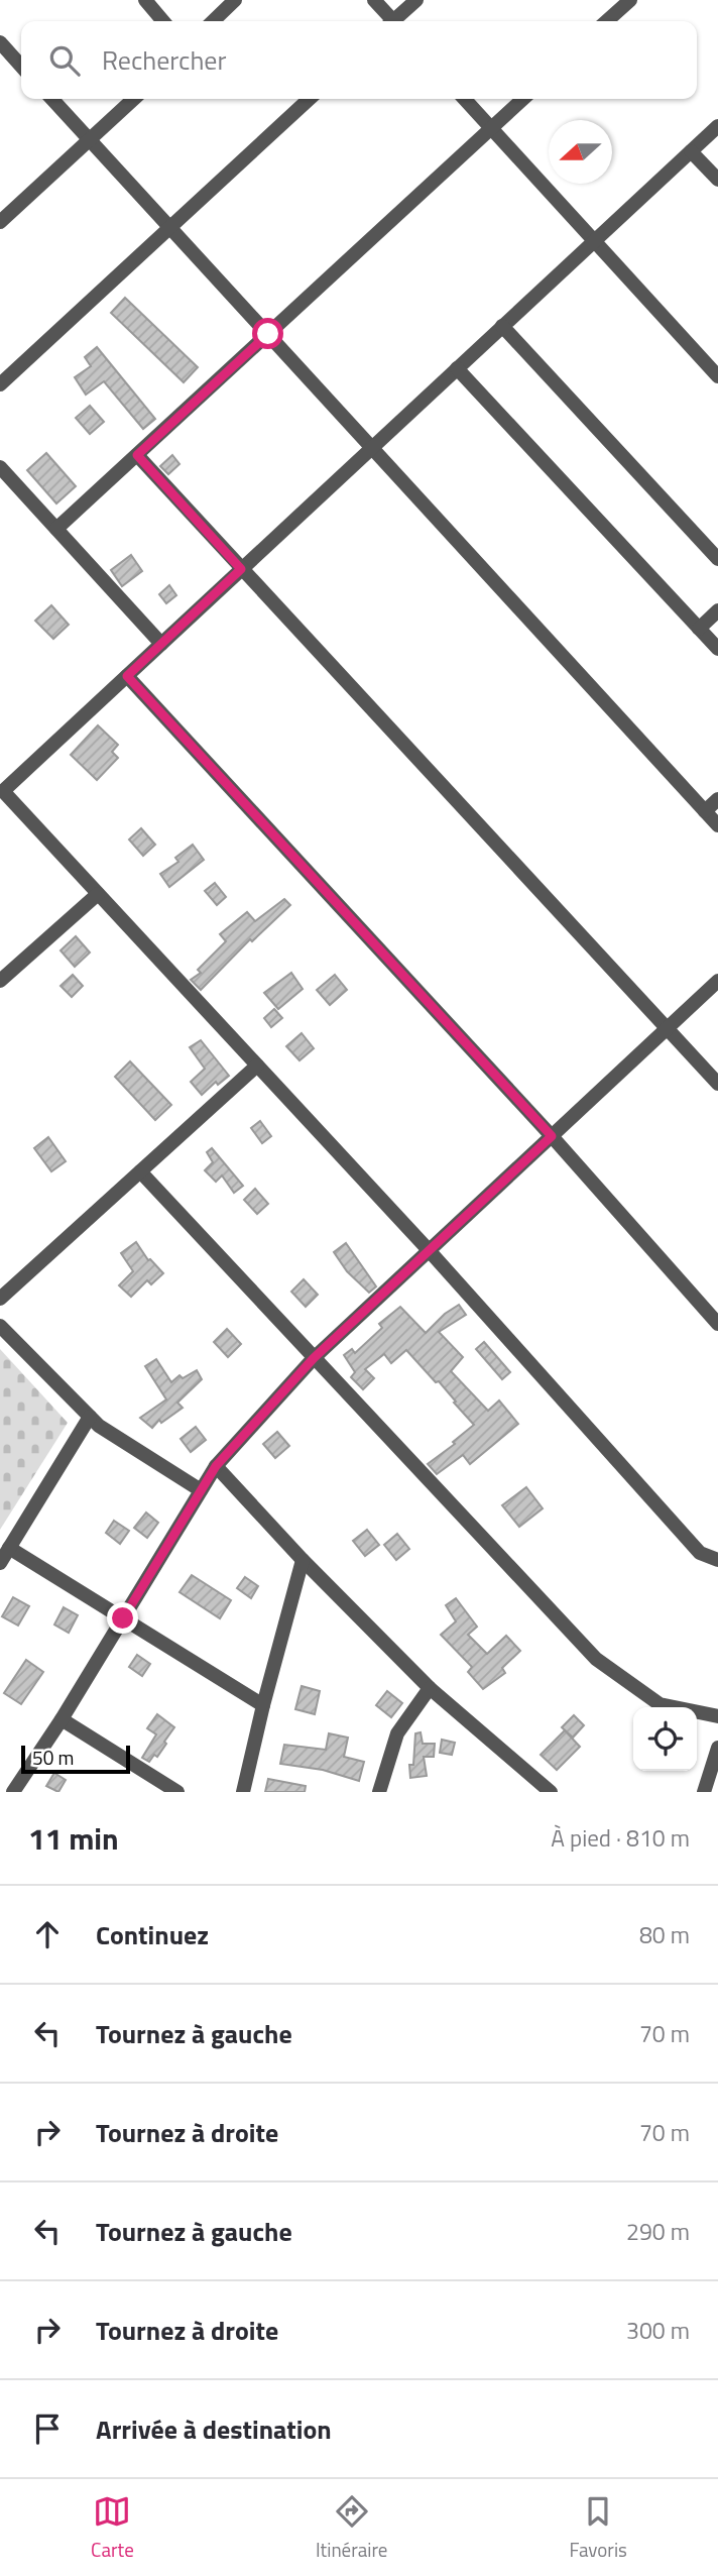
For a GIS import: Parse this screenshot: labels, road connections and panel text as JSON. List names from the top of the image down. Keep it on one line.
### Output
{"scale_bar":"50 m","north":"left","page":{"search":"Rechercher","scale":"50 m","heading":["11 min","À pied · 810 m"],"list":[["Continuez","80 m"],["Tournez à gauche","70 m"],["Tournez à droite","70 m"],["Tournez à gauche","290 m"],["Tournez à droite","300 m"],"Arrivée à destination"],"nav":["Carte","Itinéraire","Favoris"]}}
